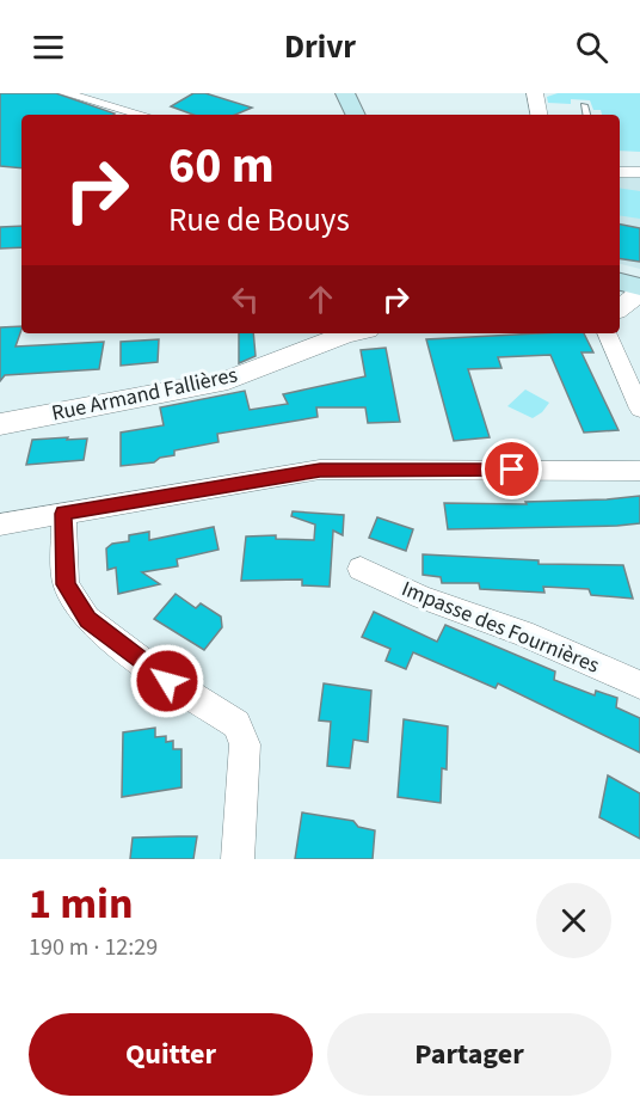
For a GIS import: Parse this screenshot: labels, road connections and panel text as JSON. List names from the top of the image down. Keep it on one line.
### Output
{"streets":{"street":["Rue Armand Fallières","Impasse des Fournières"]},"page":{"header":"Drivr","turn":["60 m","Rue de Bouys"],"heading":["1 min","190 m · 12:29"],"buttons":["Quitter","Partager"]}}
